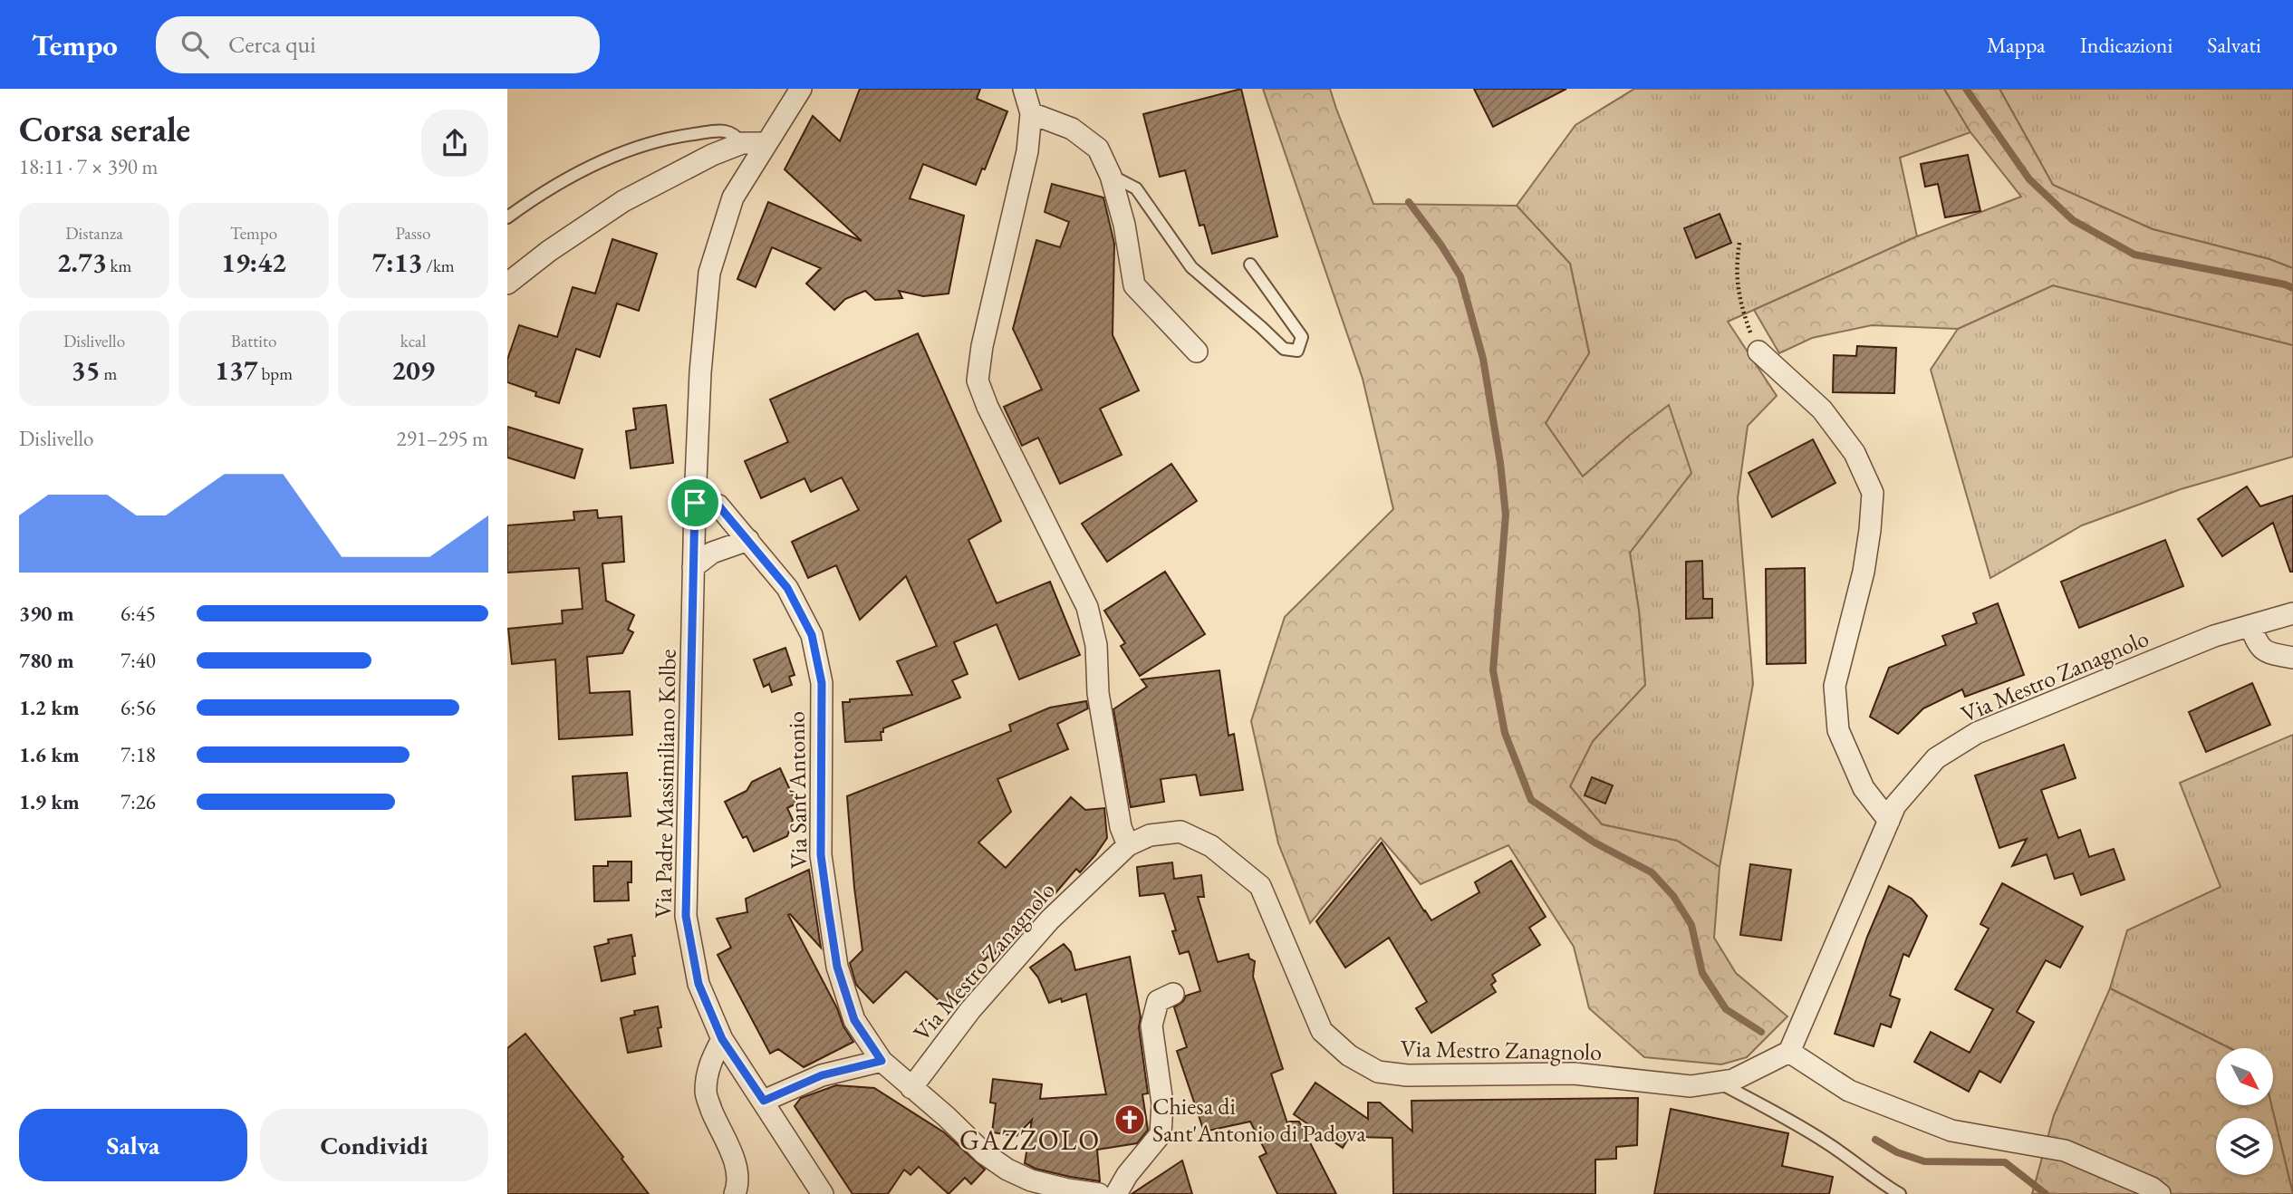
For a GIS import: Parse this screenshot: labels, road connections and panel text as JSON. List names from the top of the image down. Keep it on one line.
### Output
{"streets":{"street":["Via Mestro Zanagnolo","Via Padre Massimiliano Kolbe","Via Sant'Antonio"]},"crossings":[["Via Mestro Zanagnolo","Via Sant'Antonio"]],"districts":["GAZZOLO"],"places":{"church":["Chiesa di Sant'Antonio di Padova"]},"north":"bottom right","page":{"header":"Tempo","search":"Cerca qui","nav":["Mappa","Indicazioni","Salvati"],"heading":["Corsa serale","18:11 · 7 × 390 m"],"stats":[["Distanza","2.73 km"],["Tempo","19:42"],["Passo","7:13 /km"],["Dislivello","35 m"],["Battito","137 bpm"],["kcal","209"]],"chart":["Dislivello","291–295 m"],"list":[{"name":"390 m","note":"6:45"},{"name":"780 m","note":"7:40"},{"name":"1.2 km","note":"6:56"},{"name":"1.6 km","note":"7:18"},{"name":"1.9 km","note":"7:26"}],"buttons":["Salva","Condividi"]}}
